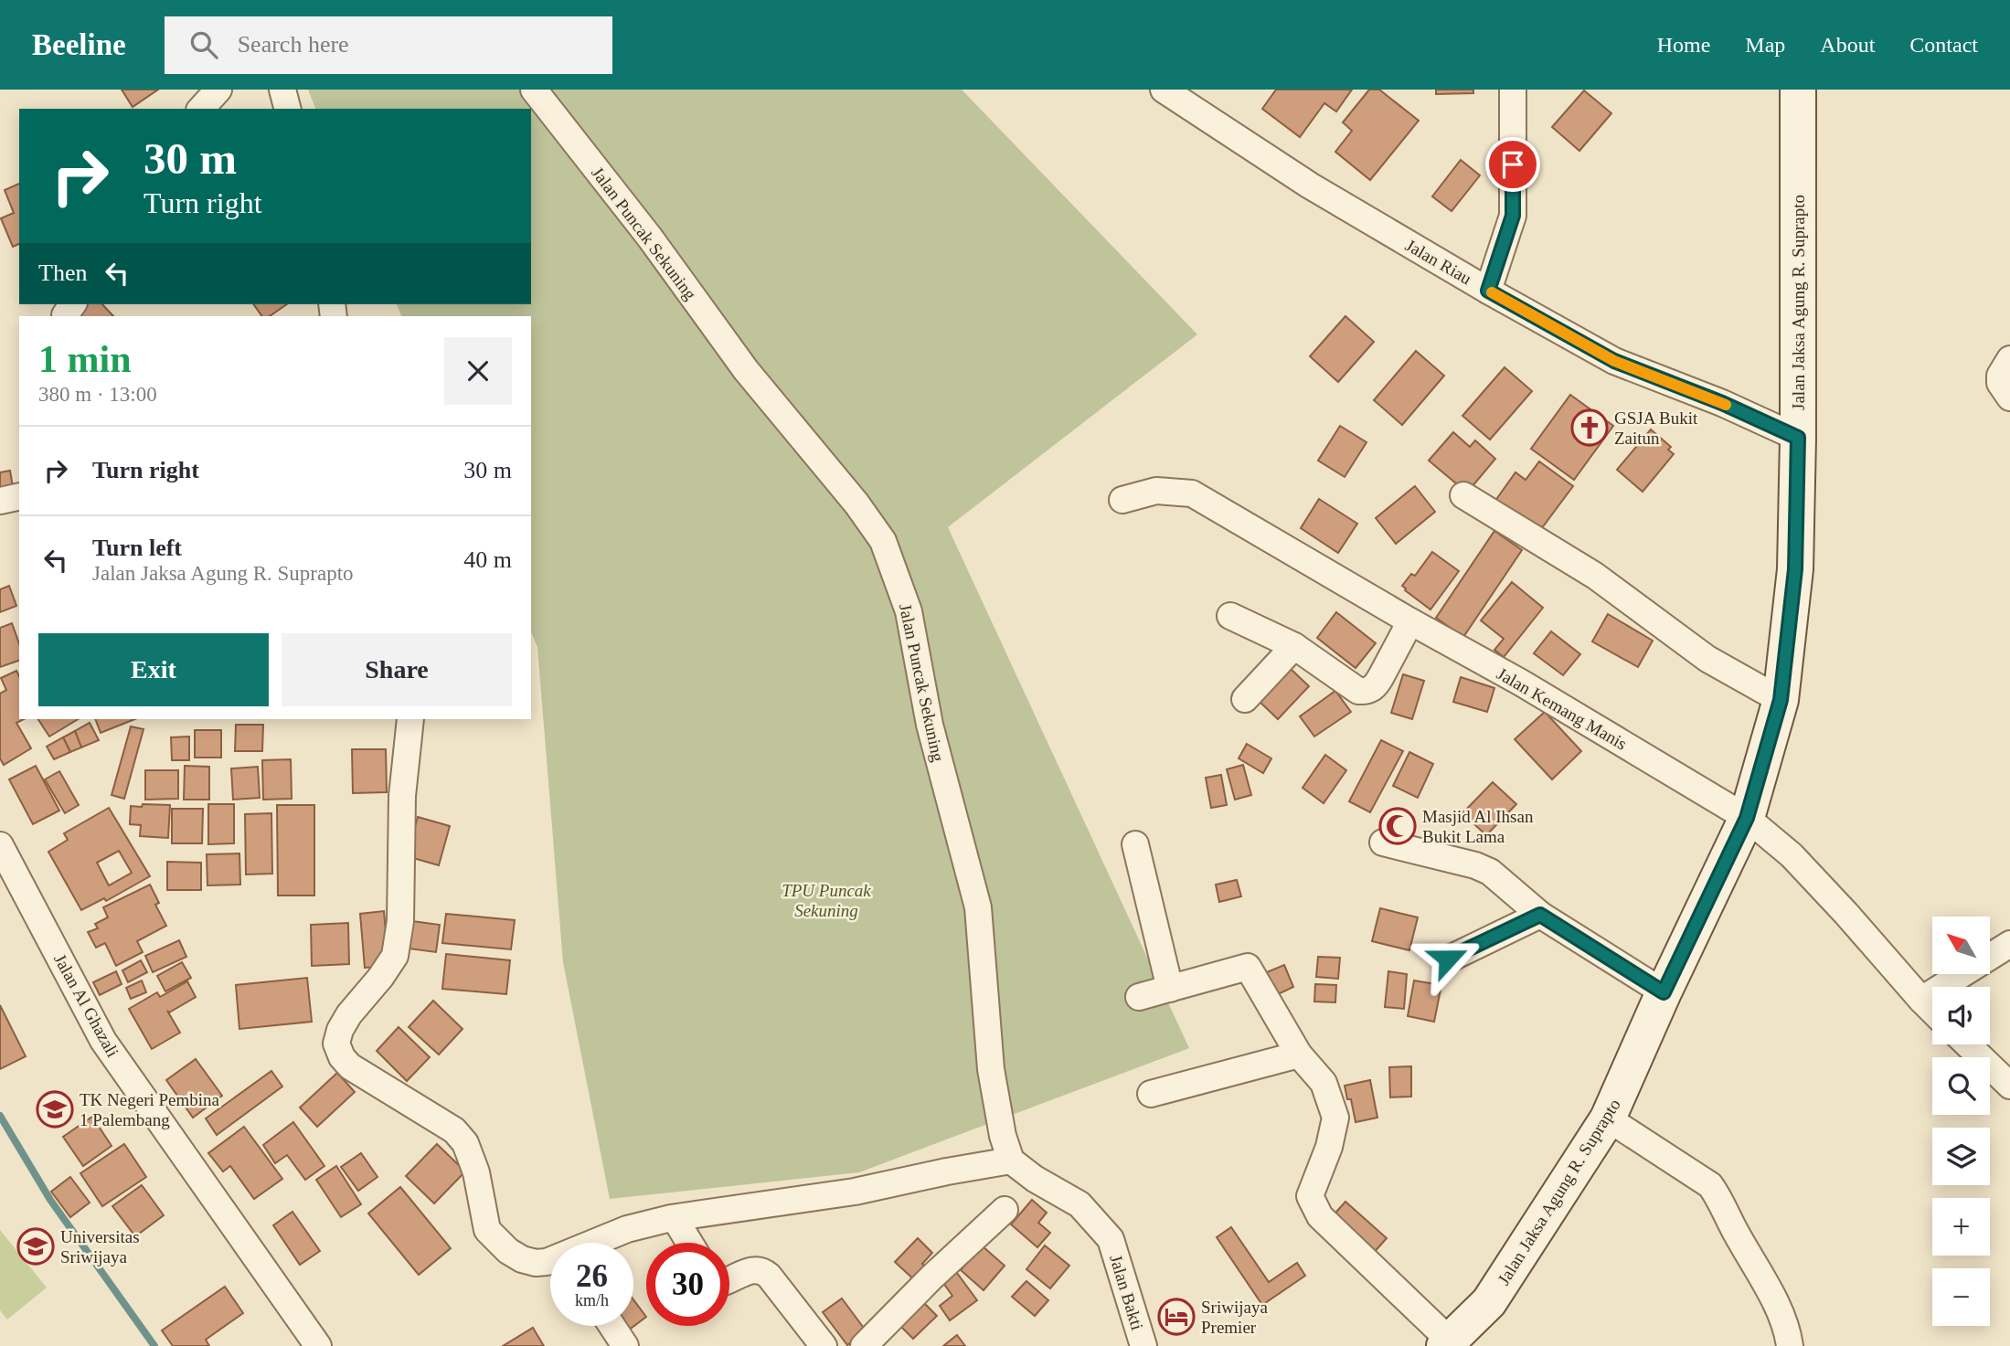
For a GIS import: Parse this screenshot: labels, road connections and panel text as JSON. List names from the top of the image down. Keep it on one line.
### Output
{"streets":{"main road":["Jalan Jaksa Agung R. Suprapto"],"street":["Jalan Puncak Sekuning","Jalan Riau","Jalan Kemang Manis","Jalan Al Ghazali","Jalan Bakti"]},"crossings":[["Jalan Puncak Sekuning","Jalan Bakti"],["Jalan Riau","Jalan Jaksa Agung R. Suprapto"],["Jalan Jaksa Agung R. Suprapto","Jalan Kemang Manis"]],"parks":["TPU Puncak Sekuning"],"places":{"church":["GSJA Bukit Zaitun"],"mosque":["Masjid Al Ihsan Bukit Lama"],"school or university":["TK Negeri Pembina 1 Palembang","Universitas Sriwijaya"],"hotel":["Sriwijaya Premier"]},"north":"top left","page":{"header":"Beeline","search":"Search here","nav":["Home","Map","About","Contact"],"turn":["30 m","Turn right"],"then":"Then","heading":["1 min","380 m · 13:00"],"list":[{"name":"Turn right","value":"30 m"},{"name":"Turn left","note":"Jalan Jaksa Agung R. Suprapto","value":"40 m"}],"buttons":["Exit","Share"],"map_buttons":["+","−"],"speed":"26 km/h","limit":"30"}}
